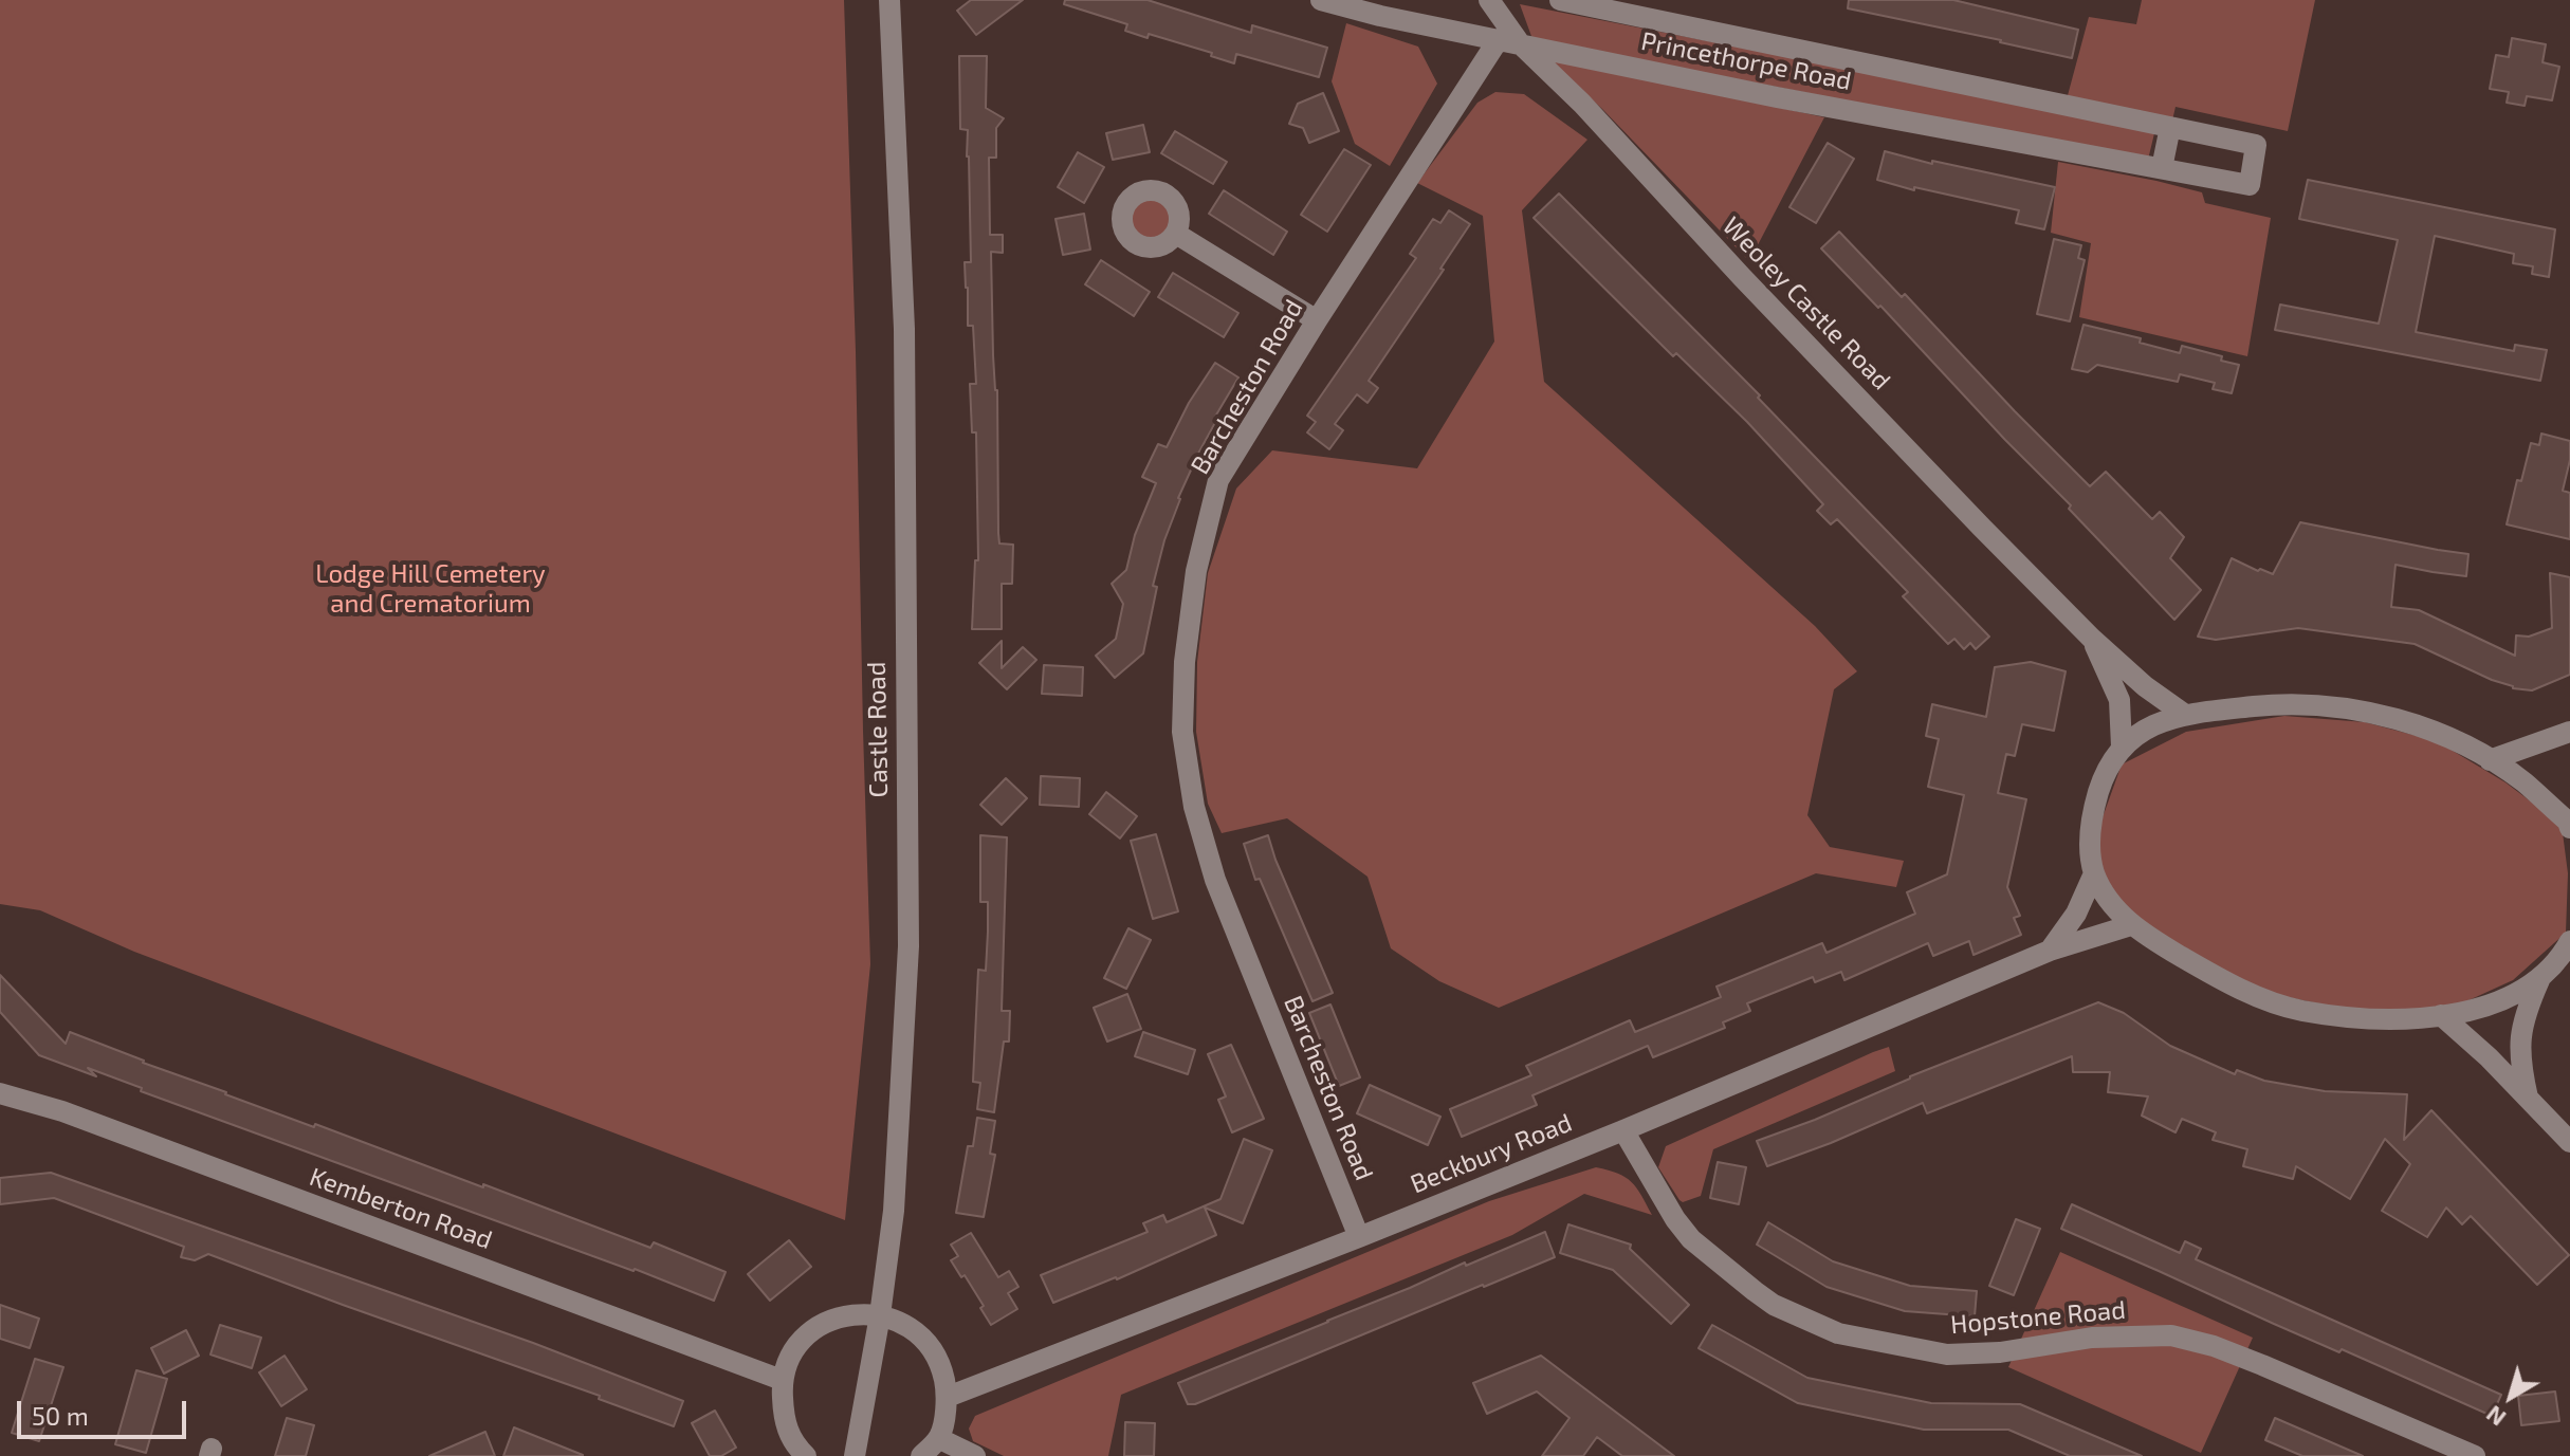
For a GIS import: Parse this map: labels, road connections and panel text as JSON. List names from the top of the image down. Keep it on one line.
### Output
{"streets":{"street":["Princethorpe Road","Weoley Castle Road","Barcheston Road","Castle Road","Beckbury Road","Kemberton Road","Hopstone Road"]},"crossings":[["Princethorpe Road","Weoley Castle Road"],["Princethorpe Road","Barcheston Road"],["Weoley Castle Road","Barcheston Road"],["Barcheston Road","Beckbury Road"],["Beckbury Road","Hopstone Road"]],"parks":["Lodge Hill Cemetery and Crematorium"],"scale_bar":"50 m","north":"bottom left"}
